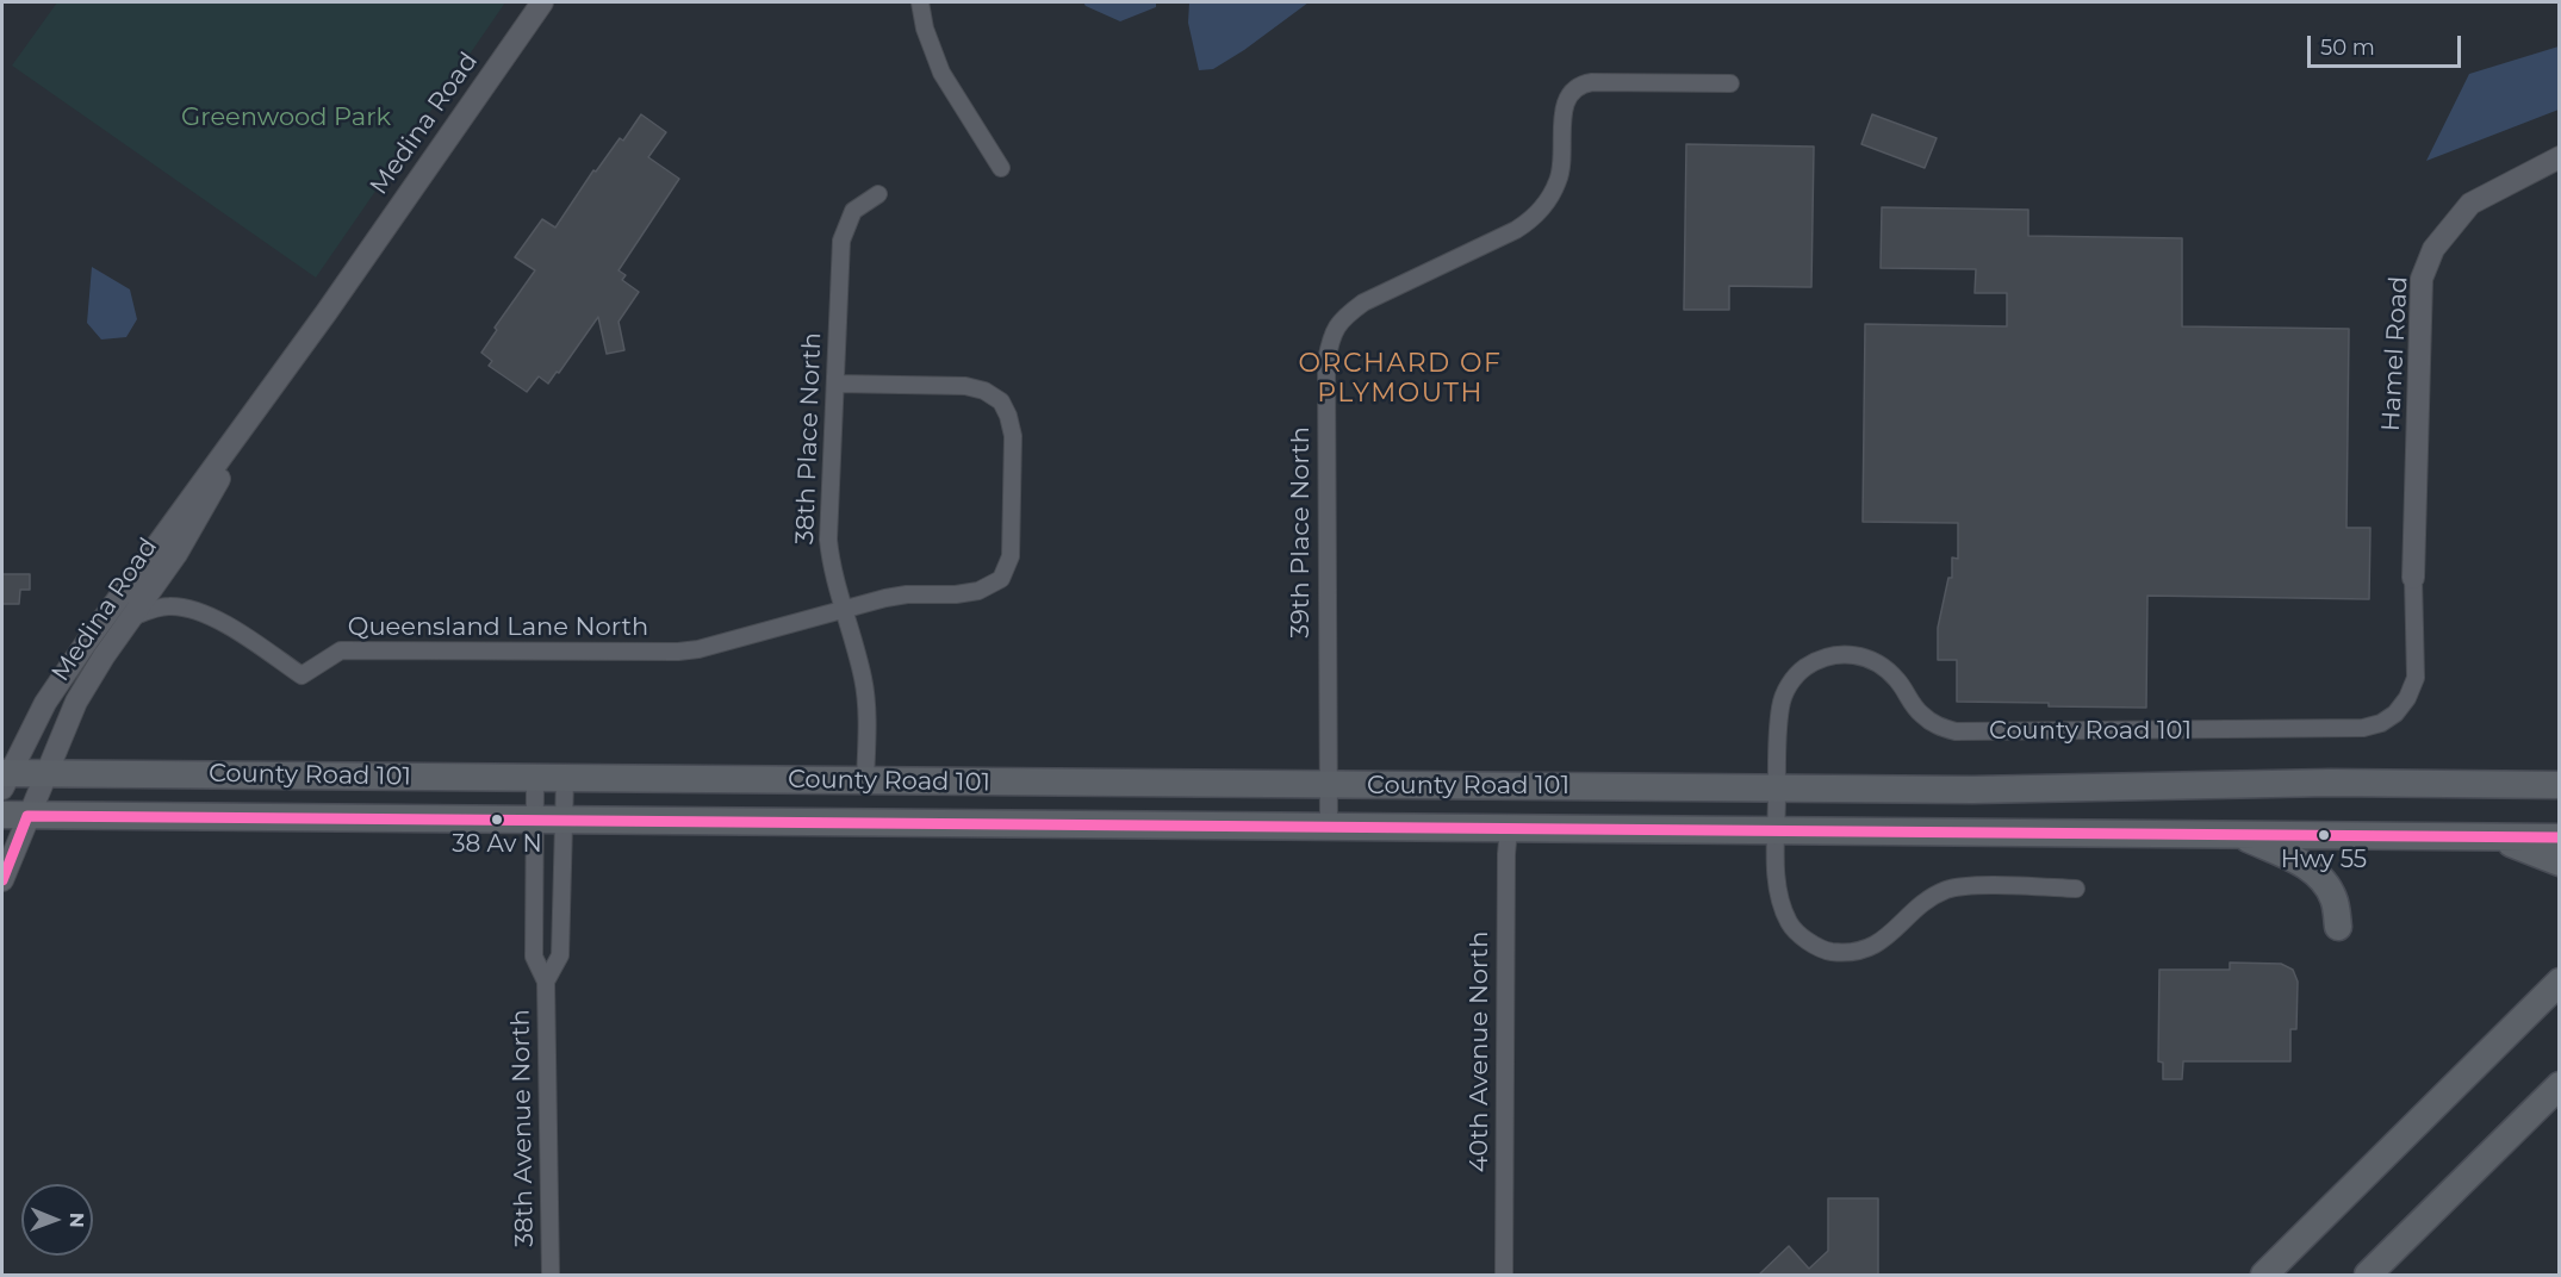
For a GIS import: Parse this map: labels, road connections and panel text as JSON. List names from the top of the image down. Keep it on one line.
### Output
{"streets":{"main road":["County Road 101"],"street":["Medina Road","Hamel Road","38th Place North","39th Place North","Queensland Lane North","40th Avenue North","38th Avenue North"]},"crossings":[["Medina Road","Queensland Lane North"],["Medina Road","County Road 101"],["Hamel Road","County Road 101"],["38th Place North","Queensland Lane North"],["38th Place North","County Road 101"],["39th Place North","County Road 101"],["County Road 101","40th Avenue North"],["County Road 101","38th Avenue North"]],"districts":["ORCHARD OF PLYMOUTH"],"parks":["Greenwood Park"],"places":["38 Av N","Hwy 55"],"scale_bar":"50 m","north":"right"}
